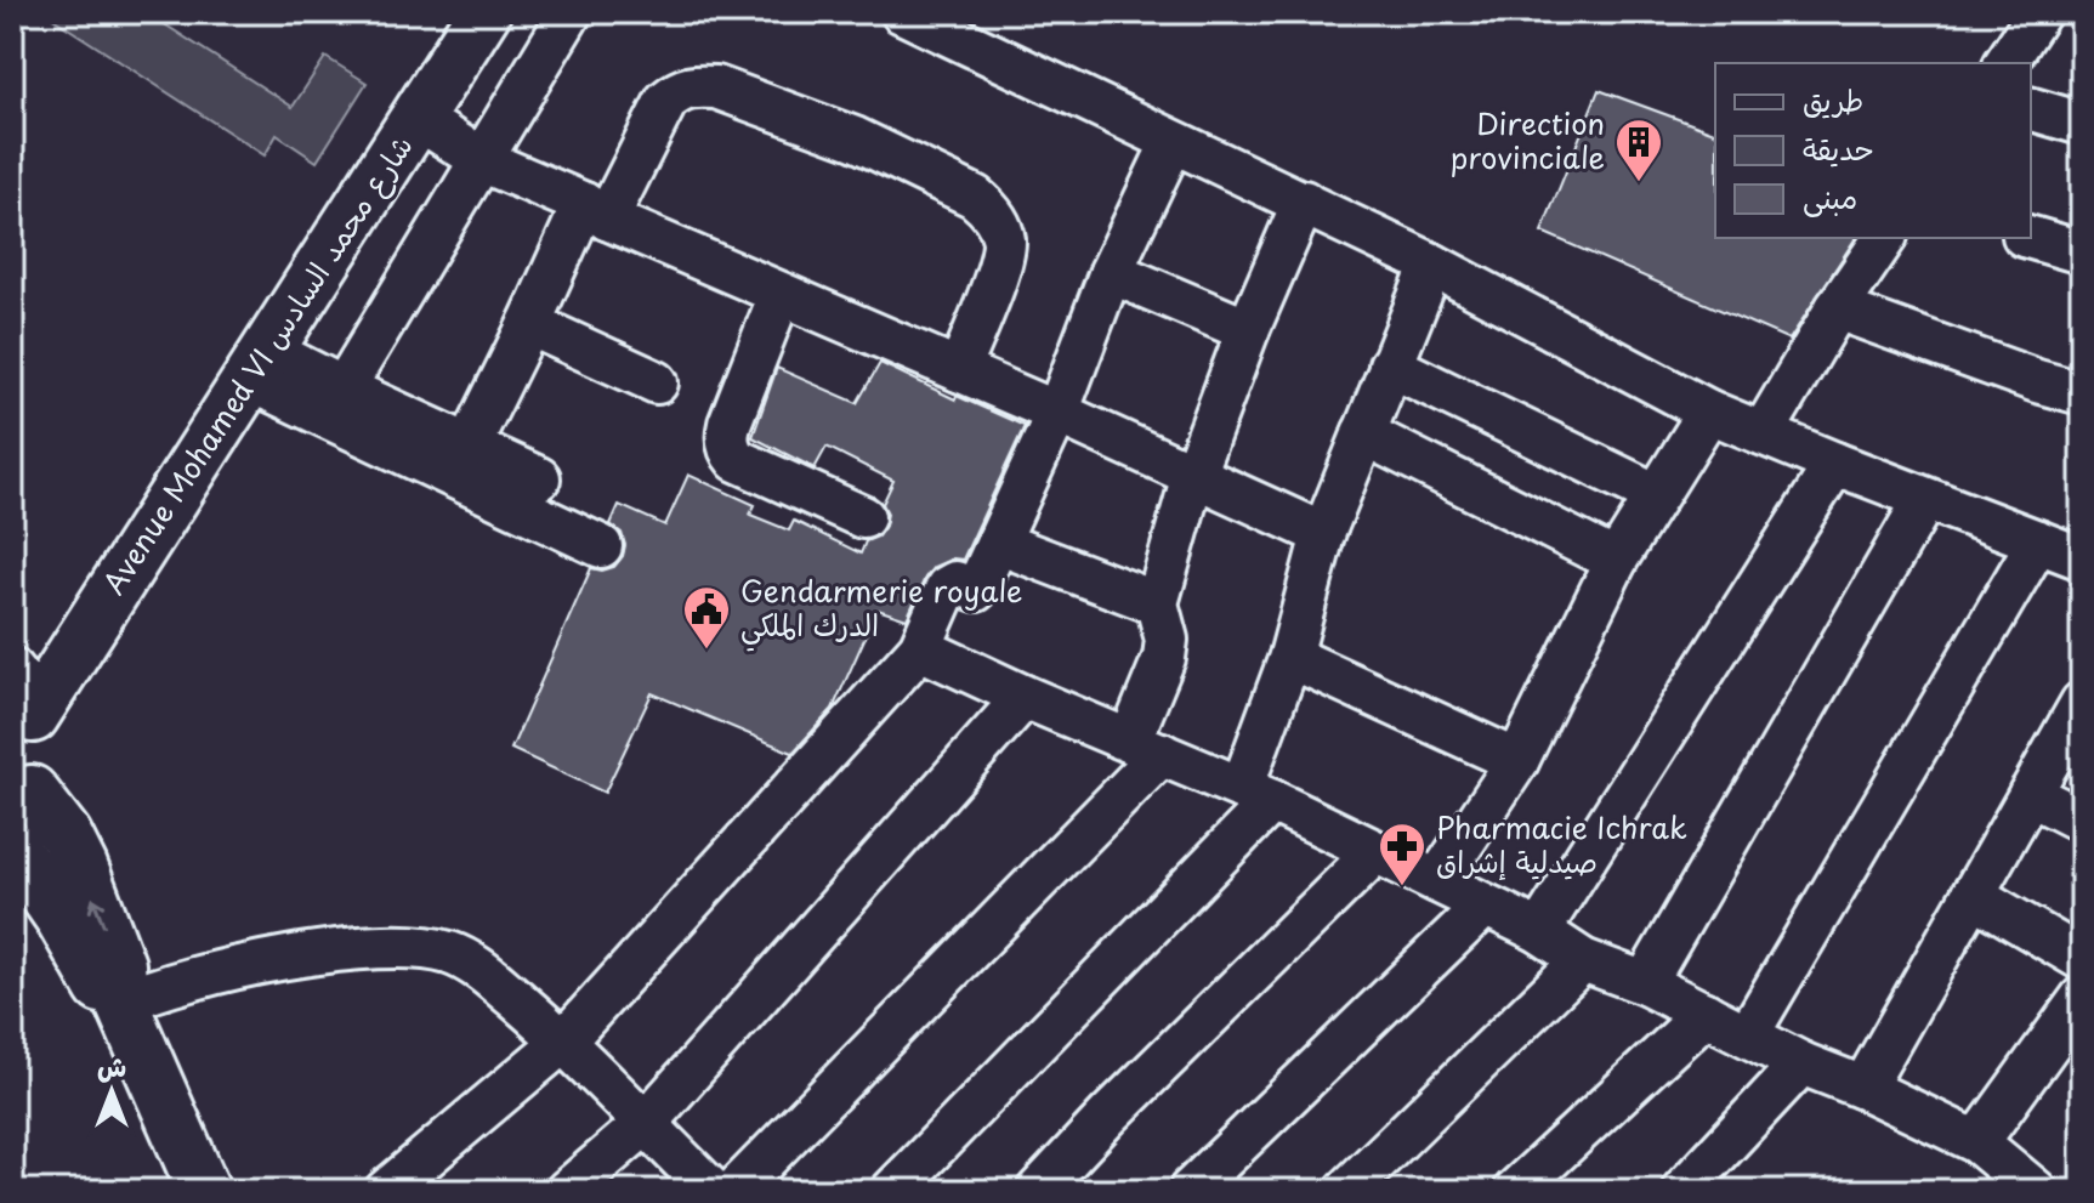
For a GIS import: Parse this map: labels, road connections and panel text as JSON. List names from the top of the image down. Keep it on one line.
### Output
{"streets":{"main road":["Avenue Mohamed VI شارع محمد السادس"]},"places":{"building":["Direction provinciale"],"public building":["Gendarmerie royale الدرك الملكي"],"pharmacy":["Pharmacie Ichrak صيدلية إشراق"]},"legend":["طريق","حديقة","مبنى"],"north":"top"}
